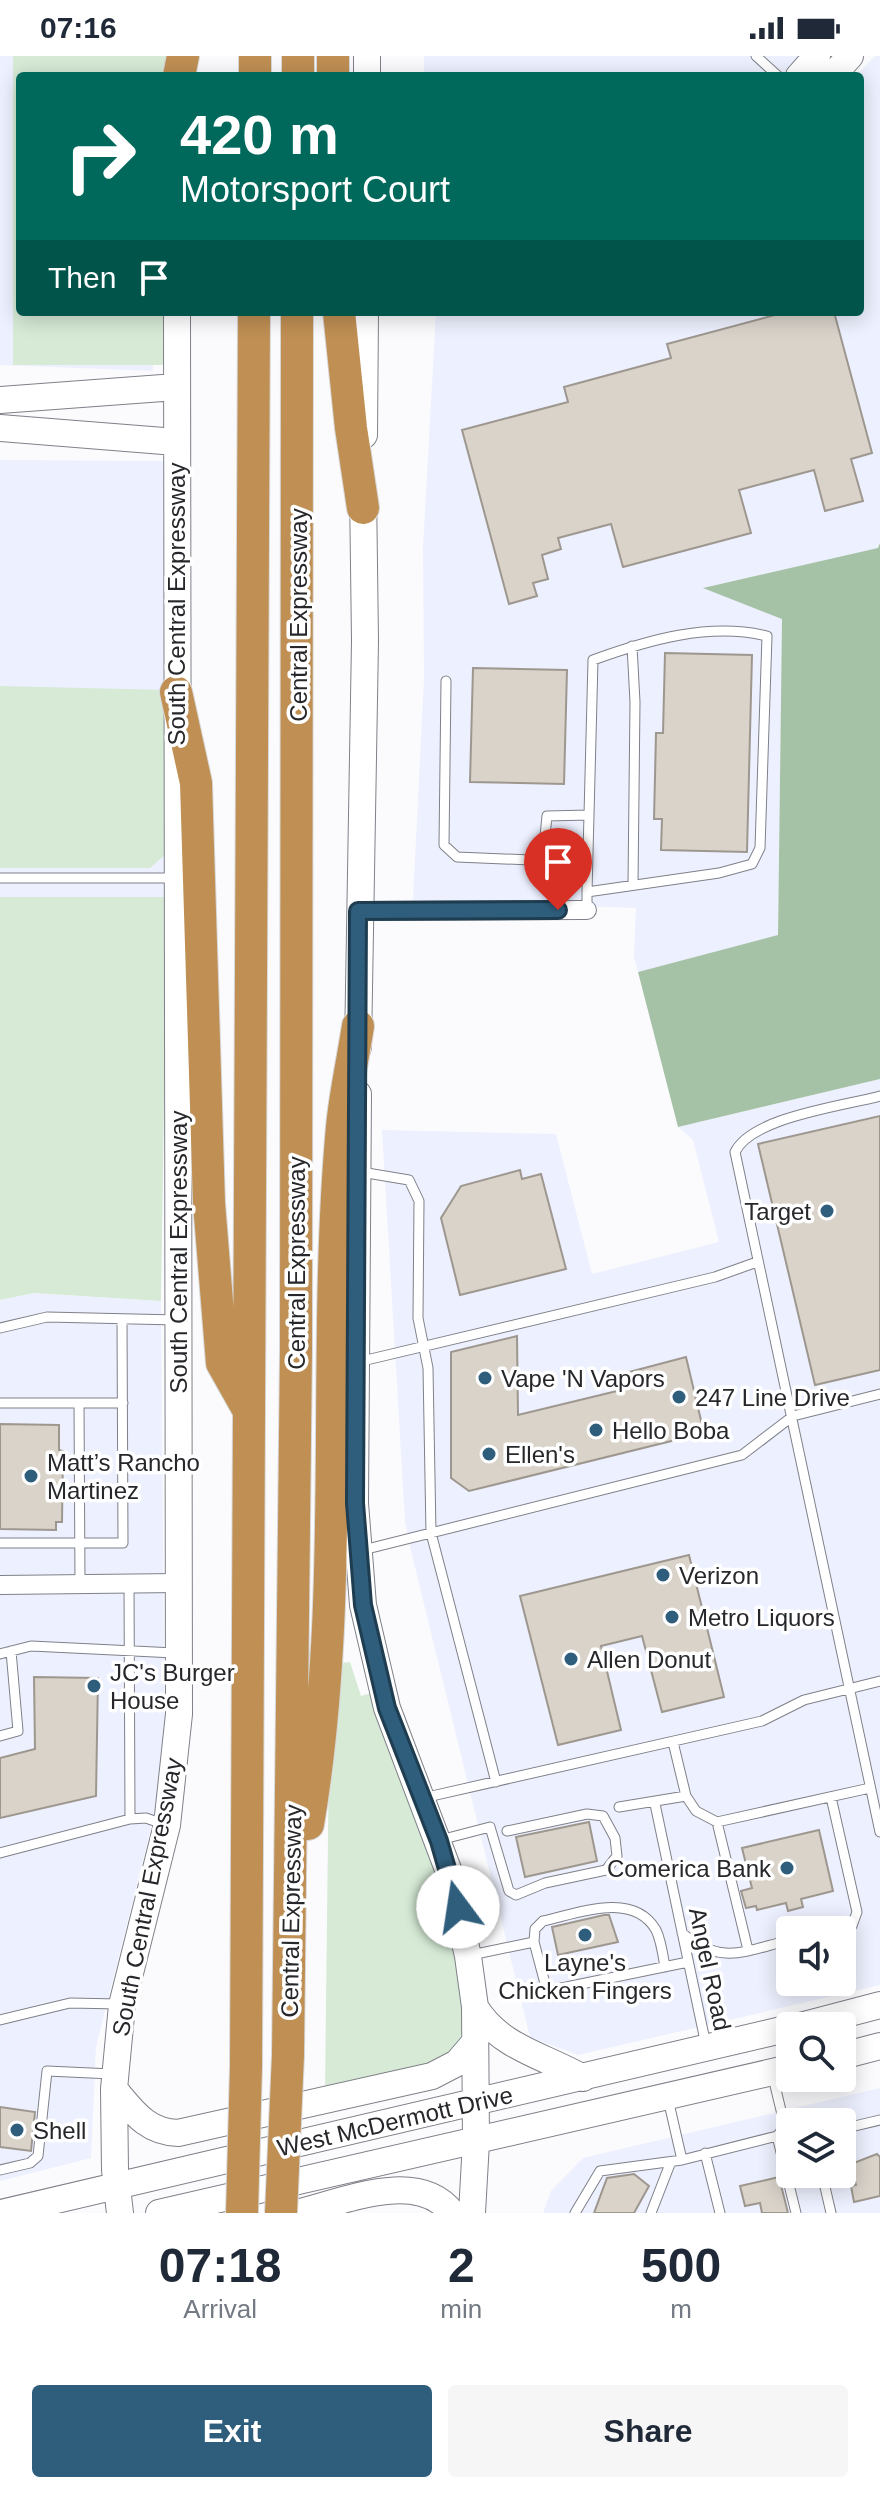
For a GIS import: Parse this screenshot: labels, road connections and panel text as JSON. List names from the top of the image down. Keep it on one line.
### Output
{"streets":{"highway":["Central Expressway"],"main road":["South Central Expressway","West McDermott Drive"],"lane":["Angel Road"]},"crossings":[["South Central Expressway","West McDermott Drive"],["Angel Road","West McDermott Drive"]],"places":["Target","Vape 'N Vapors","247 Line Drive","Hello Boba","Ellen's","Matt’s Rancho Martinez","Verizon","Metro Liquors","Allen Donut","JC's Burger House","Comerica Bank","Layne's Chicken Fingers","Shell"],"page":{"status":"07:16","turn":["420 m","Motorsport Court"],"then":"Then","eta":["07:18","Arrival","2","min","500","m"],"buttons":["Exit","Share"]}}
